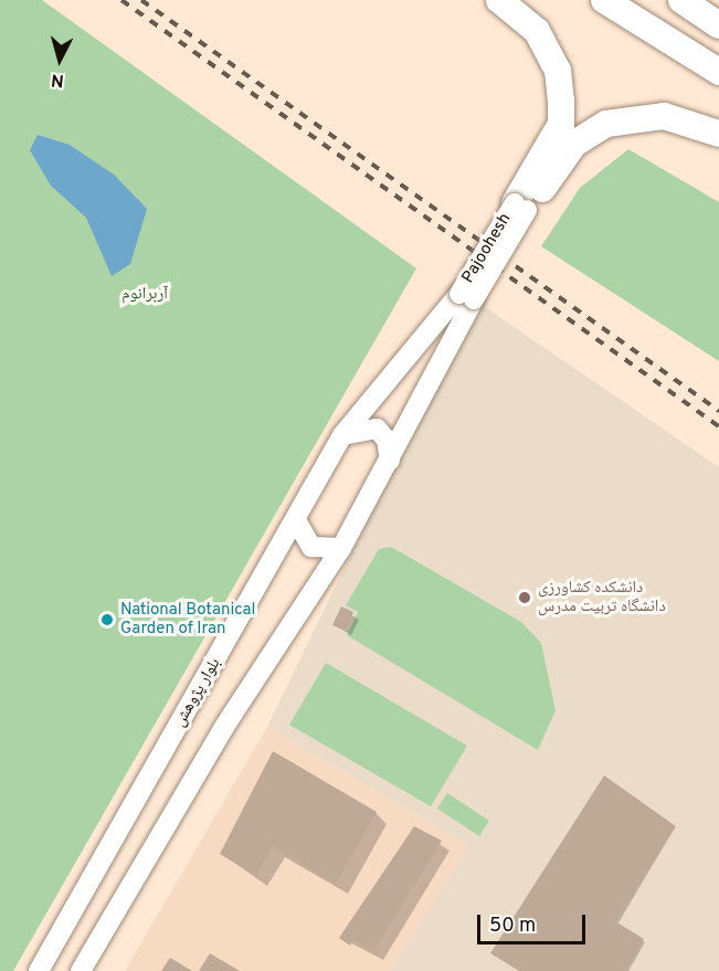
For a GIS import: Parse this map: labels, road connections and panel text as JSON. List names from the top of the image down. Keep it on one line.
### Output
{"streets":{"street":["Pajoohesh","بلوار پژوهش"]},"crossings":[["Pajoohesh","بلوار پژوهش"]],"parks":["آربرانوم"],"places":["دانشکده کشاورزی دانشگاه تربیت مدرس","National Botanical Garden of Iran"],"scale_bar":"50 m","north":"bottom"}
